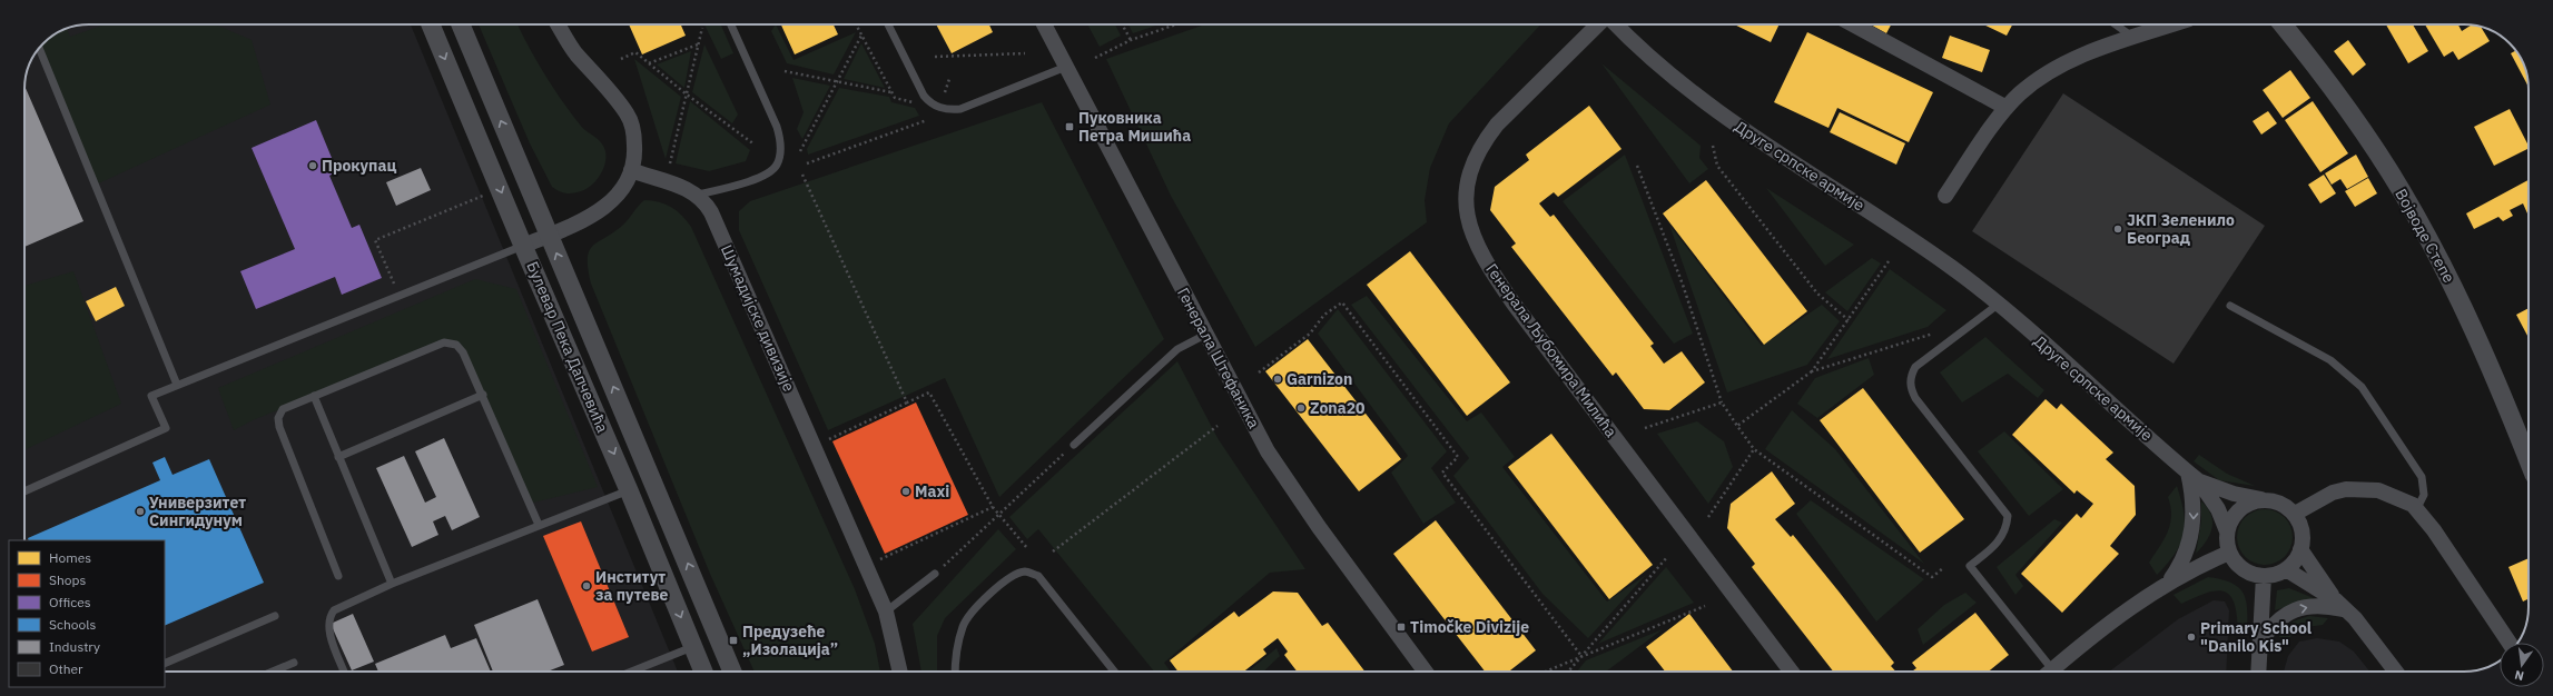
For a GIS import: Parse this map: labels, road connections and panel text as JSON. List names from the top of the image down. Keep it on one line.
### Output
{"streets":{"street":["Друге српске армије","Војводе Степе","Шумадијске дивизије","Булевар Пека Дапчевића","Генерала Љубомира Милића","Генерала Штефаника"]},"places":{"transit":["Пуковника Петра Мишића","Timočke Divizije","Предузеће „Изолација”"],"other":["Прокупац","ЈКП Зеленило Београд","Garnizon","Zona20","Maxi","Универзитет Сингидунум","Институт за путеве","Primary School \"Danilo Kis\""]},"legend":["Homes","Shops","Offices","Schools","Industry","Other"],"north":"bottom"}
